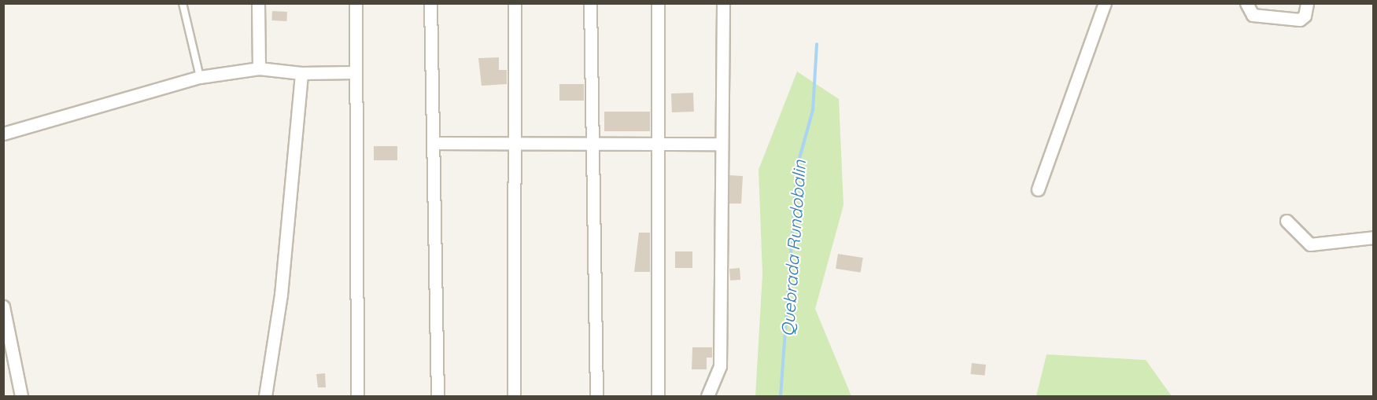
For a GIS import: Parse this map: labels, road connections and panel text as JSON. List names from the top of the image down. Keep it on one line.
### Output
{"water":["Quebrada Rundobalin"]}
